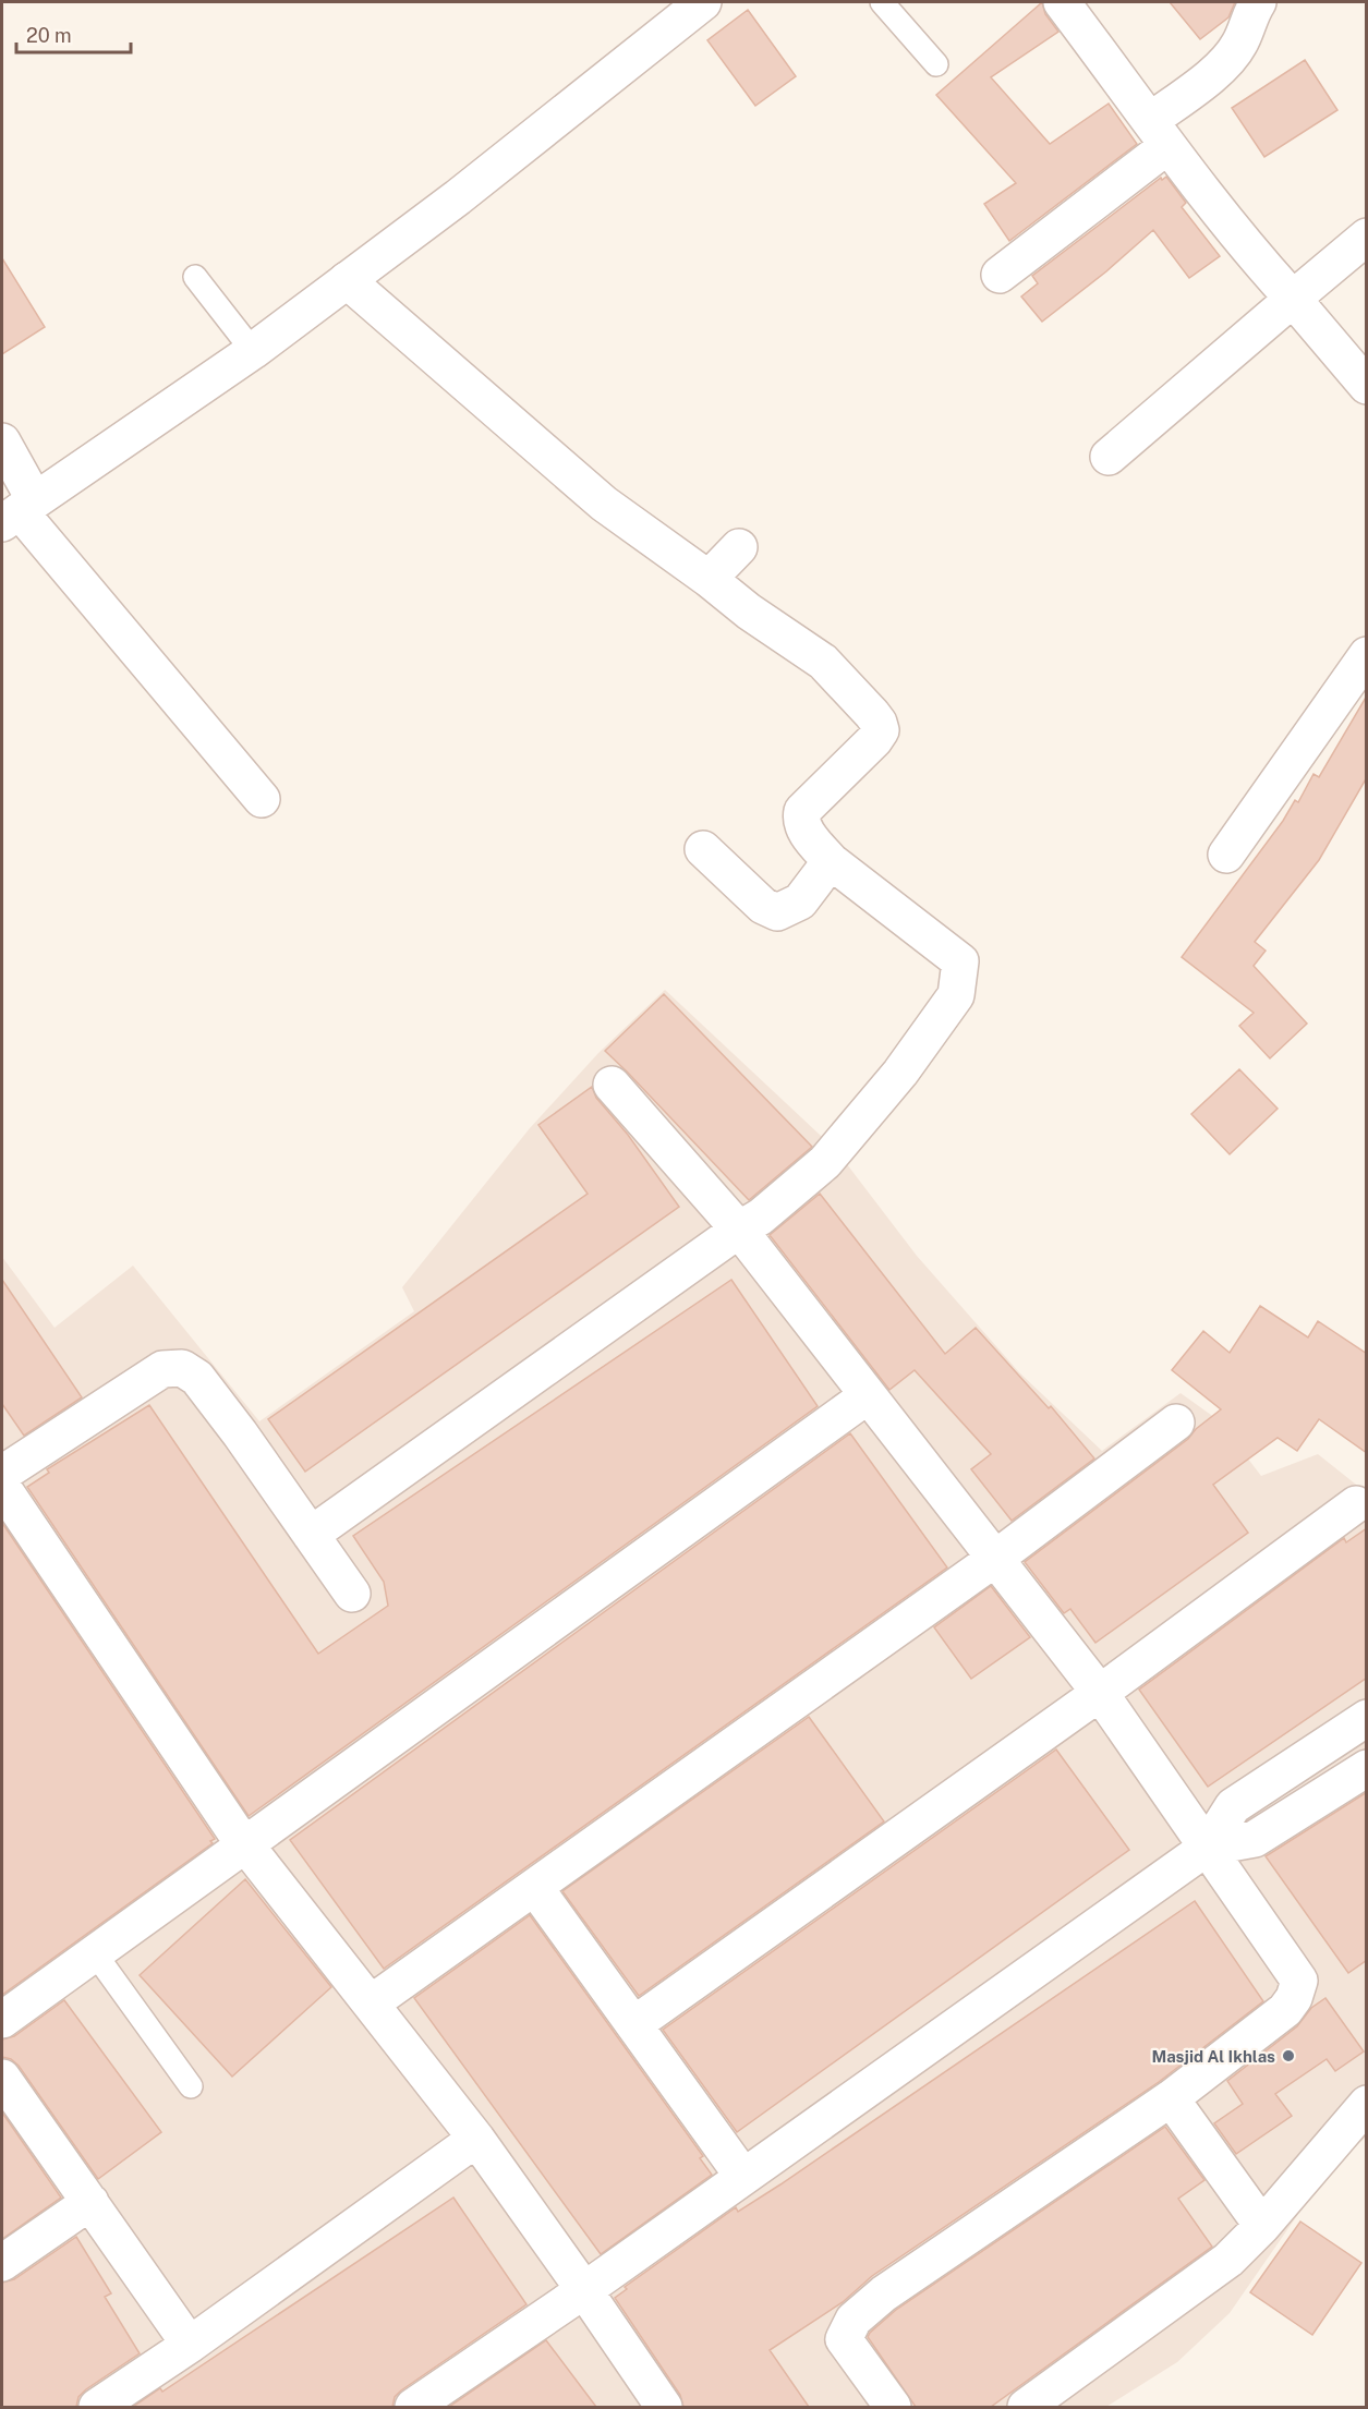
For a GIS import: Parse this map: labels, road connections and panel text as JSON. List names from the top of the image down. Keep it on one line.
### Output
{"places":["Masjid Al Ikhlas"],"scale_bar":"20 m"}
